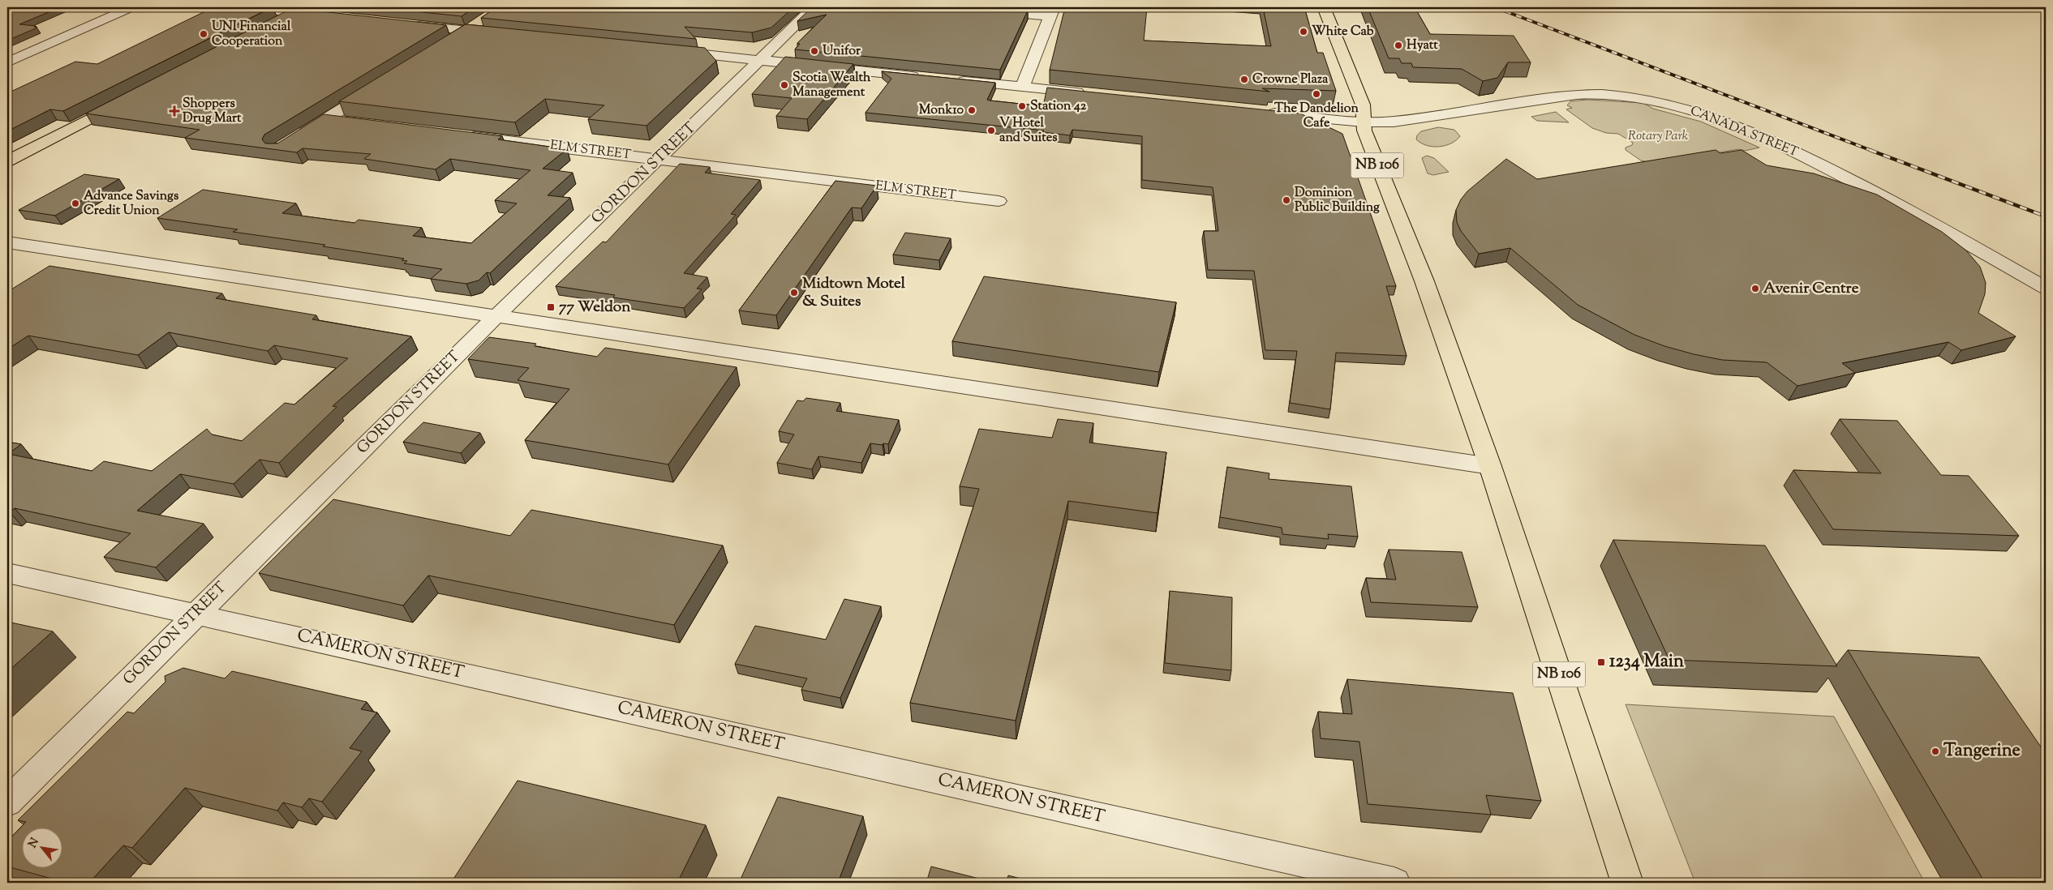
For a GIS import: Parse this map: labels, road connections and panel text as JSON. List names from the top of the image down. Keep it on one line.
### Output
{"streets":{"main road":["NB 106"],"street":["CANADA STREET","ELM STREET","GORDON STREET","CAMERON STREET"]},"crossings":[["CANADA STREET","NB 106"],["ELM STREET","GORDON STREET"],["GORDON STREET","CAMERON STREET"]],"parks":["Rotary Park"],"places":{"other":["White Cab","UNI Financial Cooperation","Hyatt","Unifor","Crowne Plaza","Scotia Wealth Management","The Dandelion Cafe","Station 42","Monk10","V Hotel and Suites","Dominion Public Building","Advance Savings Credit Union","Avenir Centre","Midtown Motel & Suites","Tangerine"],"health":["Shoppers Drug Mart"],"transit":["77 Weldon","1234 Main"]},"north":"top left"}
